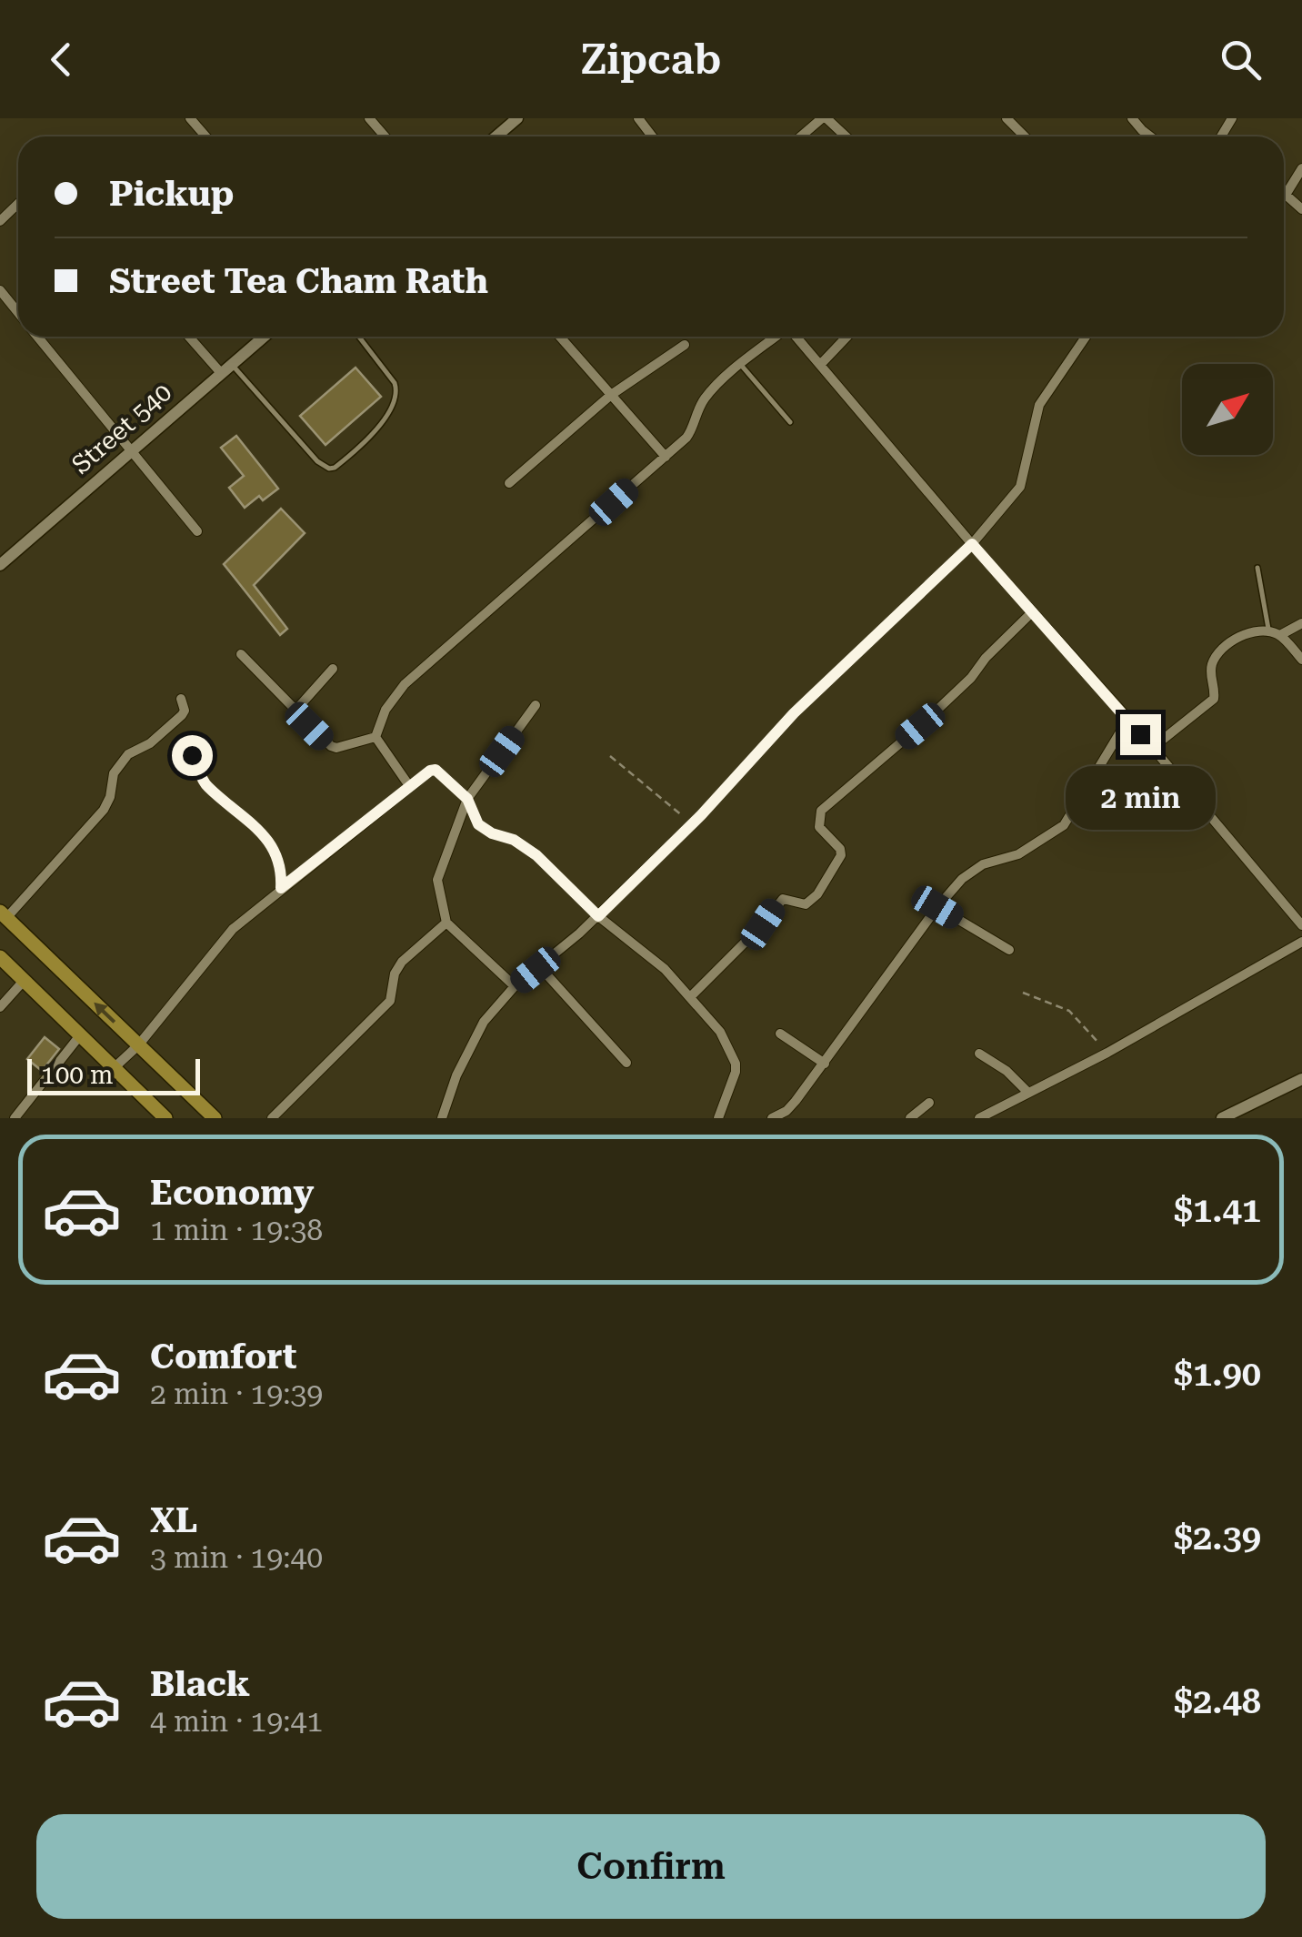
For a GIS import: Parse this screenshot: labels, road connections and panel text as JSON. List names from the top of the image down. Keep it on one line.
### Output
{"streets":{"street":["Street 540"]},"scale_bar":"100 m","north":"top right","page":{"header":"Zipcab","banner":["Pickup","Street Tea Cham Rath"],"bubble":"2 min","scale":"100 m","list":[{"name":"Economy","note":"1 min · 19:38","value":"$1.41"},{"name":"Comfort","note":"2 min · 19:39","value":"$1.90"},{"name":"XL","note":"3 min · 19:40","value":"$2.39"},{"name":"Black","note":"4 min · 19:41","value":"$2.48"}],"buttons":"Confirm"}}
